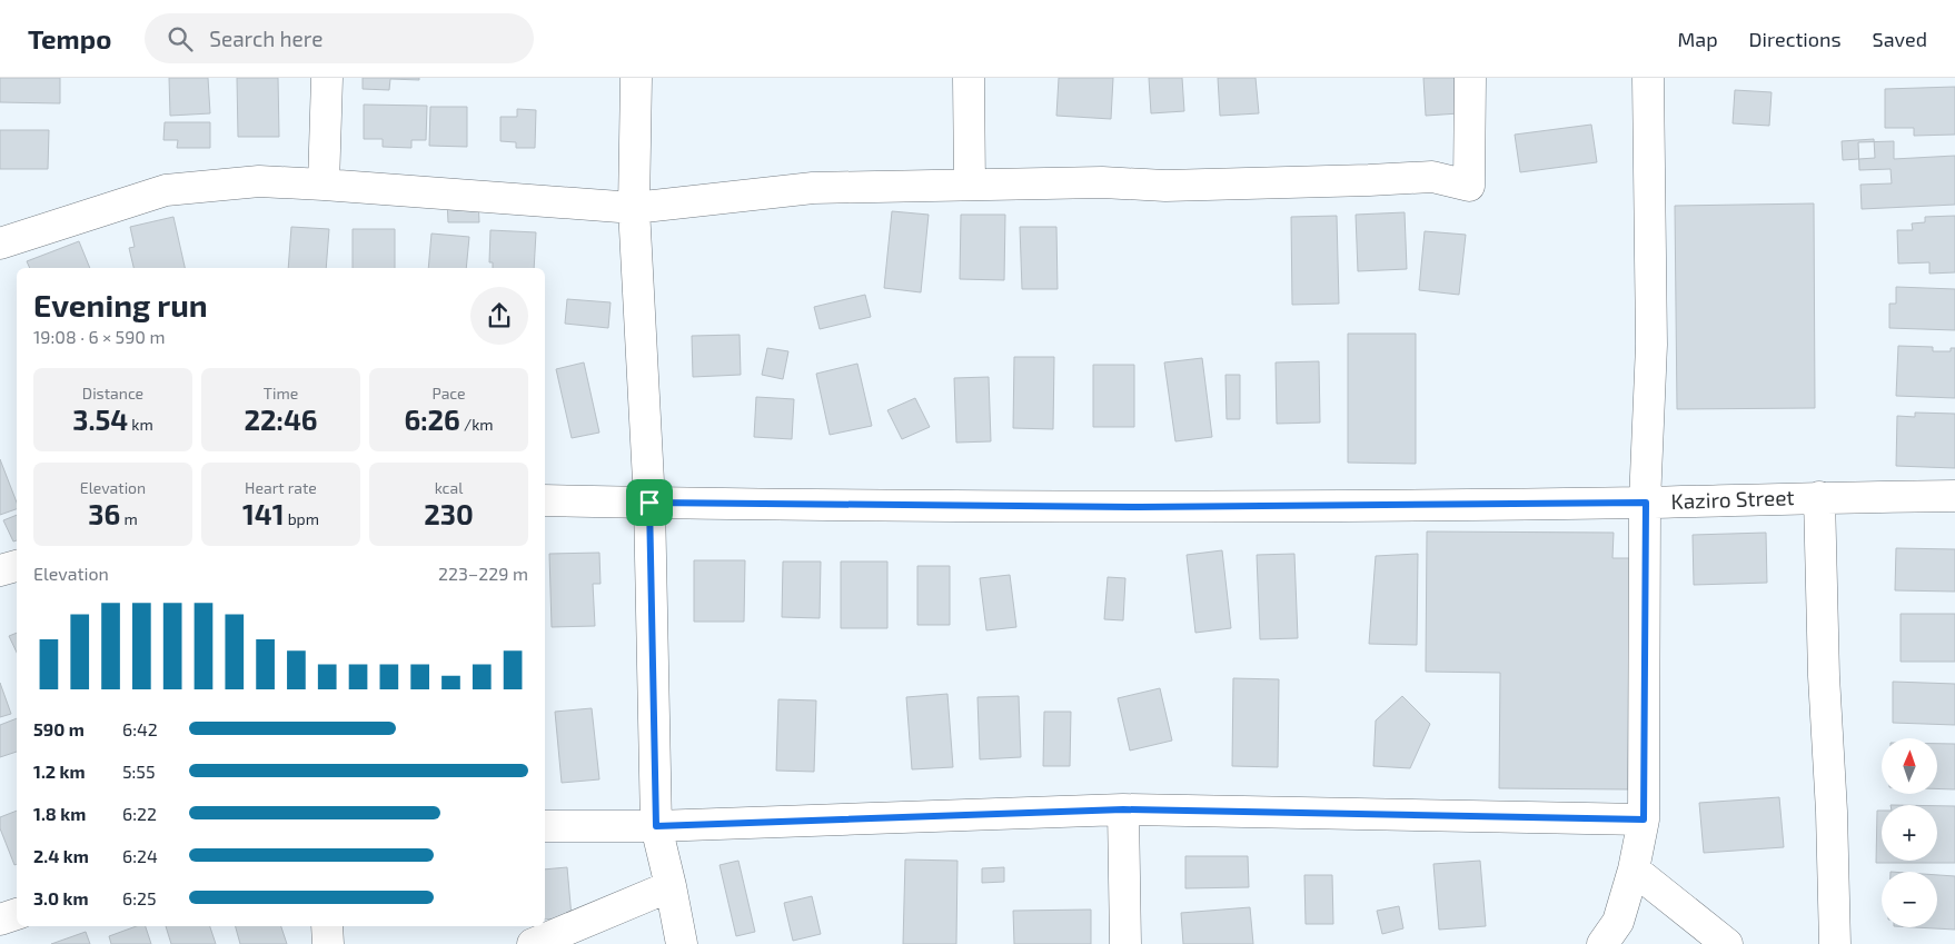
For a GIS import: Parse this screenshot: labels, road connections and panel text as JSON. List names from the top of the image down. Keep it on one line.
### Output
{"streets":{"street":["Kaziro Street"]},"north":"top","page":{"header":"Tempo","search":"Search here","nav":["Map","Directions","Saved"],"heading":["Evening run","19:08 · 6 × 590 m"],"stats":[["Distance","3.54 km"],["Time","22:46"],["Pace","6:26 /km"],["Elevation","36 m"],["Heart rate","141 bpm"],["kcal","230"]],"chart":["Elevation","223–229 m"],"list":[{"name":"590 m","note":"6:42"},{"name":"1.2 km","note":"5:55"},{"name":"1.8 km","note":"6:22"},{"name":"2.4 km","note":"6:24"},{"name":"3.0 km","note":"6:25"}],"map_buttons":["+","−"]}}
